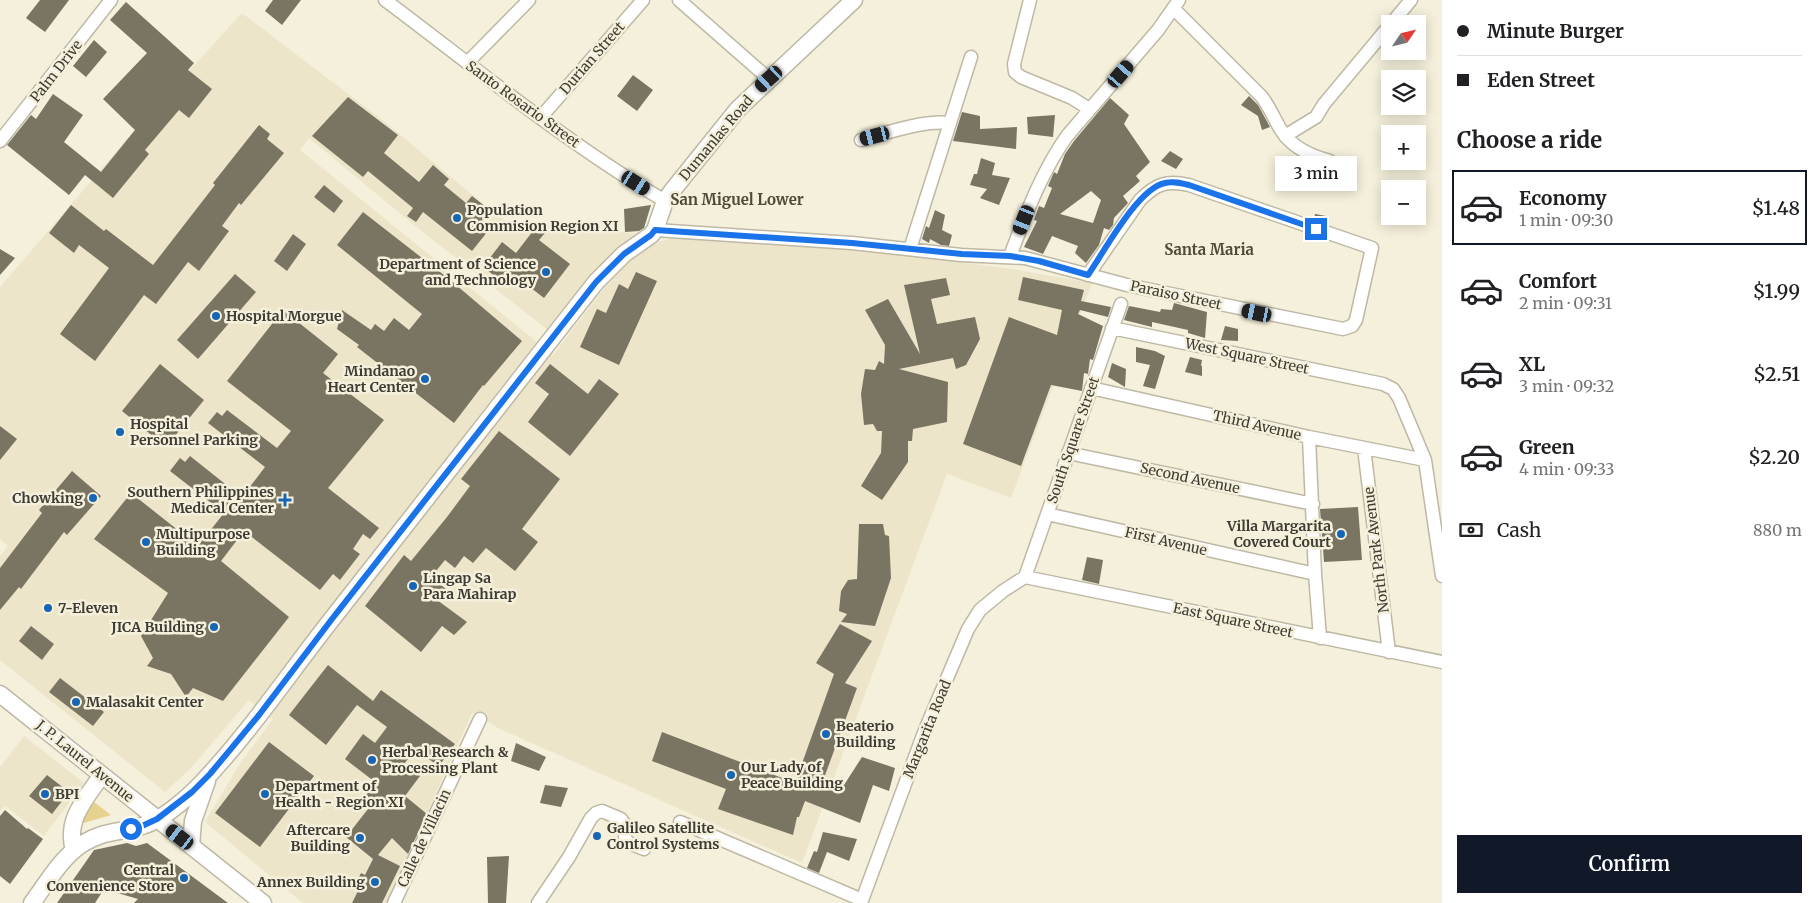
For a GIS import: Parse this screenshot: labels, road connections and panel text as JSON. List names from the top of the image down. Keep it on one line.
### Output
{"streets":{"main road":["Dumanlas Road","J. P. Laurel Avenue"],"street":["Durian Street","Palm Drive","Santo Rosario Street","Paraiso Street","West Square Street","Third Avenue","South Square Street","Second Avenue","First Avenue","North Park Avenue","East Square Street","Margarita Road","Calle de Villacin"]},"crossings":[["Durian Street","Santo Rosario Street"],["Santo Rosario Street","Dumanlas Road"],["Dumanlas Road","Paraiso Street"],["West Square Street","Third Avenue"],["West Square Street","South Square Street"],["Third Avenue","South Square Street"],["Third Avenue","North Park Avenue"],["South Square Street","Second Avenue"],["South Square Street","First Avenue"],["South Square Street","East Square Street"],["South Square Street","Margarita Road"],["North Park Avenue","East Square Street"],["East Square Street","Margarita Road"]],"districts":["San Miguel Lower","Santa Maria"],"places":{"other":["Population Commision Region XI","Department of Science and Technology","Hospital Morgue","Mindanao Heart Center","Hospital Personnel Parking","Chowking","Villa Margarita Covered Court","Multipurpose Building","Lingap Sa Para Mahirap","7-Eleven","JICA Building","Malasakit Center","Beaterio Building","Herbal Research & Processing Plant","Our Lady of Peace Building","BPI","Department of Health - Region XI","Galileo Satellite Control Systems","Aftercare Building","Central Convenience Store","Annex Building"],"health":["Southern Philippines Medical Center"]},"north":"top right","page":{"banner":["Minute Burger","Eden Street"],"map_buttons":["+","−"],"heading":"Choose a ride","bubble":"3 min","list":[{"name":"Economy","note":"1 min · 09:30","value":"$1.48"},{"name":"Comfort","note":"2 min · 09:31","value":"$1.99"},{"name":"XL","note":"3 min · 09:32","value":"$2.51"},{"name":"Green","note":"4 min · 09:33","value":"$2.20"}],"pay":["Cash","880 m"],"buttons":"Confirm"}}
